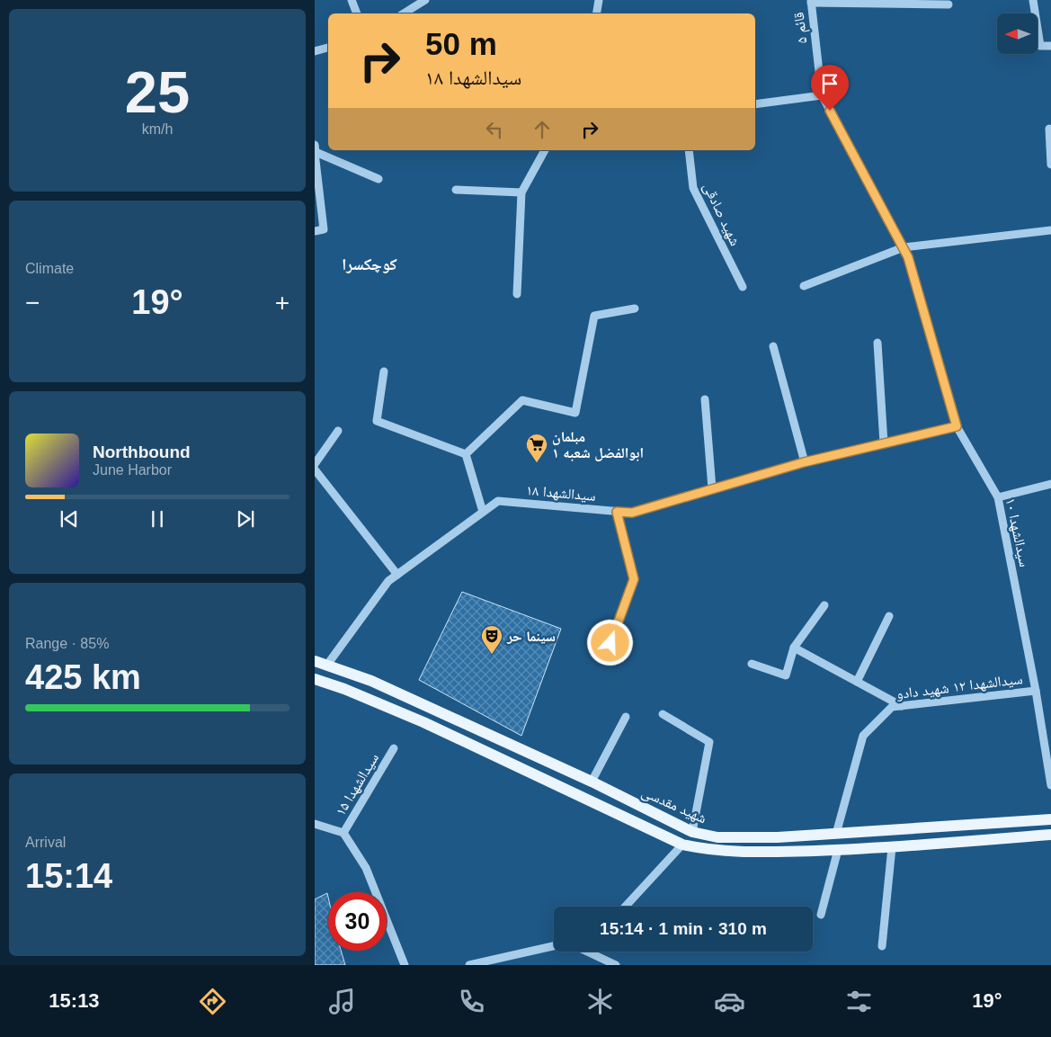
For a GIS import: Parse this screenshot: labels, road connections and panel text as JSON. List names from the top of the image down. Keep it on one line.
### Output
{"streets":{"main road":["شهید مقدسی"],"street":["قائم ۵","شهید صادقی","سیدالشهدا ۱۸","سیدالشهدا ۱۰","سیدالشهدا ۱۲ شهید دادو","سیدالشهدا ۱۵"]},"crossings":[["قائم ۵","سیدالشهدا ۱۰"],["سیدالشهدا ۱۸","سیدالشهدا ۱۰"],["سیدالشهدا ۱۸","شهید مقدسی"],["سیدالشهدا ۱۰","سیدالشهدا ۱۲ شهید دادو"],["سیدالشهدا ۱۲ شهید دادو","شهید مقدسی"]],"districts":["کوچکسرا"],"places":{"supermarket":["مبلمان ابوالفضل شعبه ۱"],"theatre":["سینما حر"]},"north":"left","page":{"tile":[["25","km/h"],"Climate",["Range · 85%","425 km"],["Arrival","15:14"]],"turn":["50 m","سیدالشهدا ۱۸"],"heat":["−","19°","+"],"song":["Northbound","June Harbor"],"limit":"30","trip":"15:14 · 1 min · 310 m","tabs":["15:13","19°"]}}
